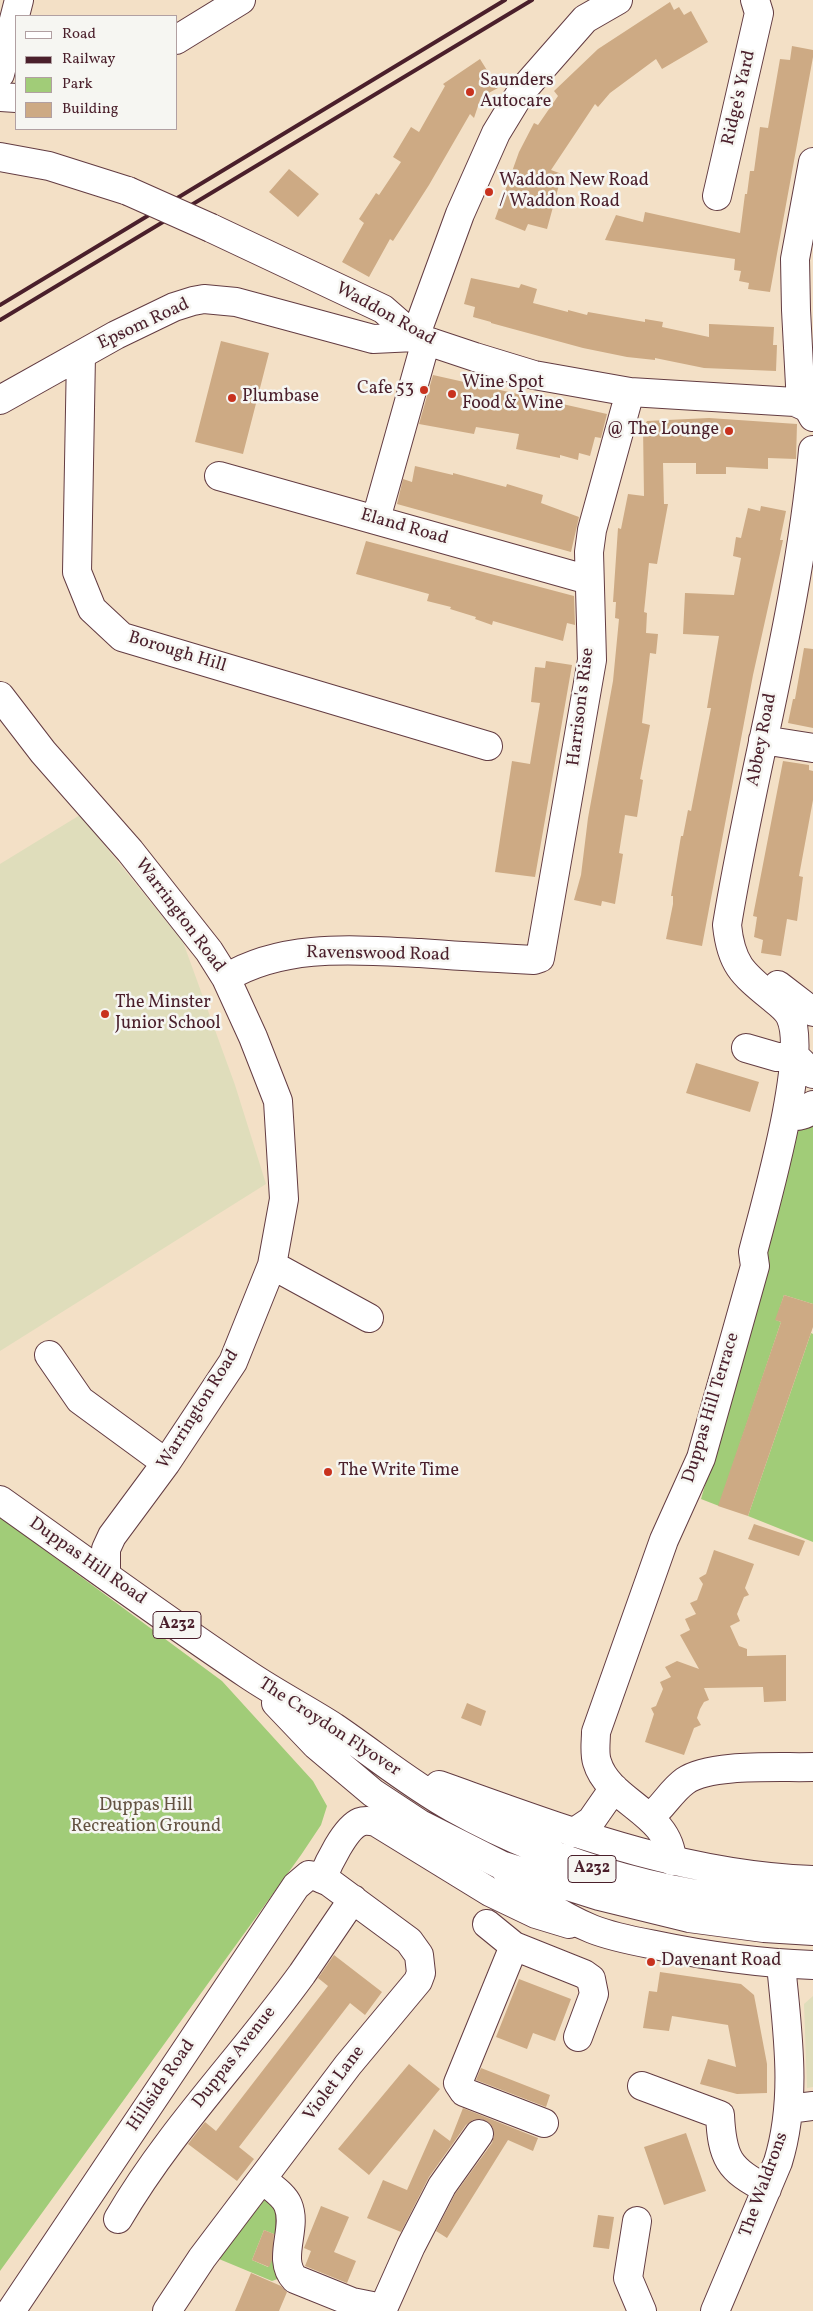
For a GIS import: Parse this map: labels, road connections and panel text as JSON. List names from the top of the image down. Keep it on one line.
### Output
{"streets":{"main road":["Ridge's Yard","Waddon Road","Epsom Road","Eland Road","Borough Hill","Harrison's Rise","Abbey Road","Warrington Road","Ravenswood Road","Duppas Hill Terrace","Duppas Hill Road","A232","The Croydon Flyover","Duppas Avenue","Violet Lane","Hillside Road","The Waldrons"]},"crossings":[["Waddon Road","Epsom Road"],["Waddon Road","Harrison's Rise"],["Epsom Road","Borough Hill"],["Eland Road","Harrison's Rise"],["Harrison's Rise","Ravenswood Road"],["Abbey Road","Duppas Hill Terrace"],["Warrington Road","Ravenswood Road"],["Warrington Road","Duppas Hill Road"],["Duppas Hill Road","The Croydon Flyover"],["Duppas Avenue","Violet Lane"],["Violet Lane","Hillside Road"]],"parks":["Duppas Hill Recreation Ground"],"places":["Saunders Autocare","Waddon New Road / Waddon Road","Cafe 53","Wine Spot Food & Wine","Plumbase","@ The Lounge","The Minster Junior School","The Write Time","Davenant Road"],"legend":["Road","Railway","Park","Building"]}
